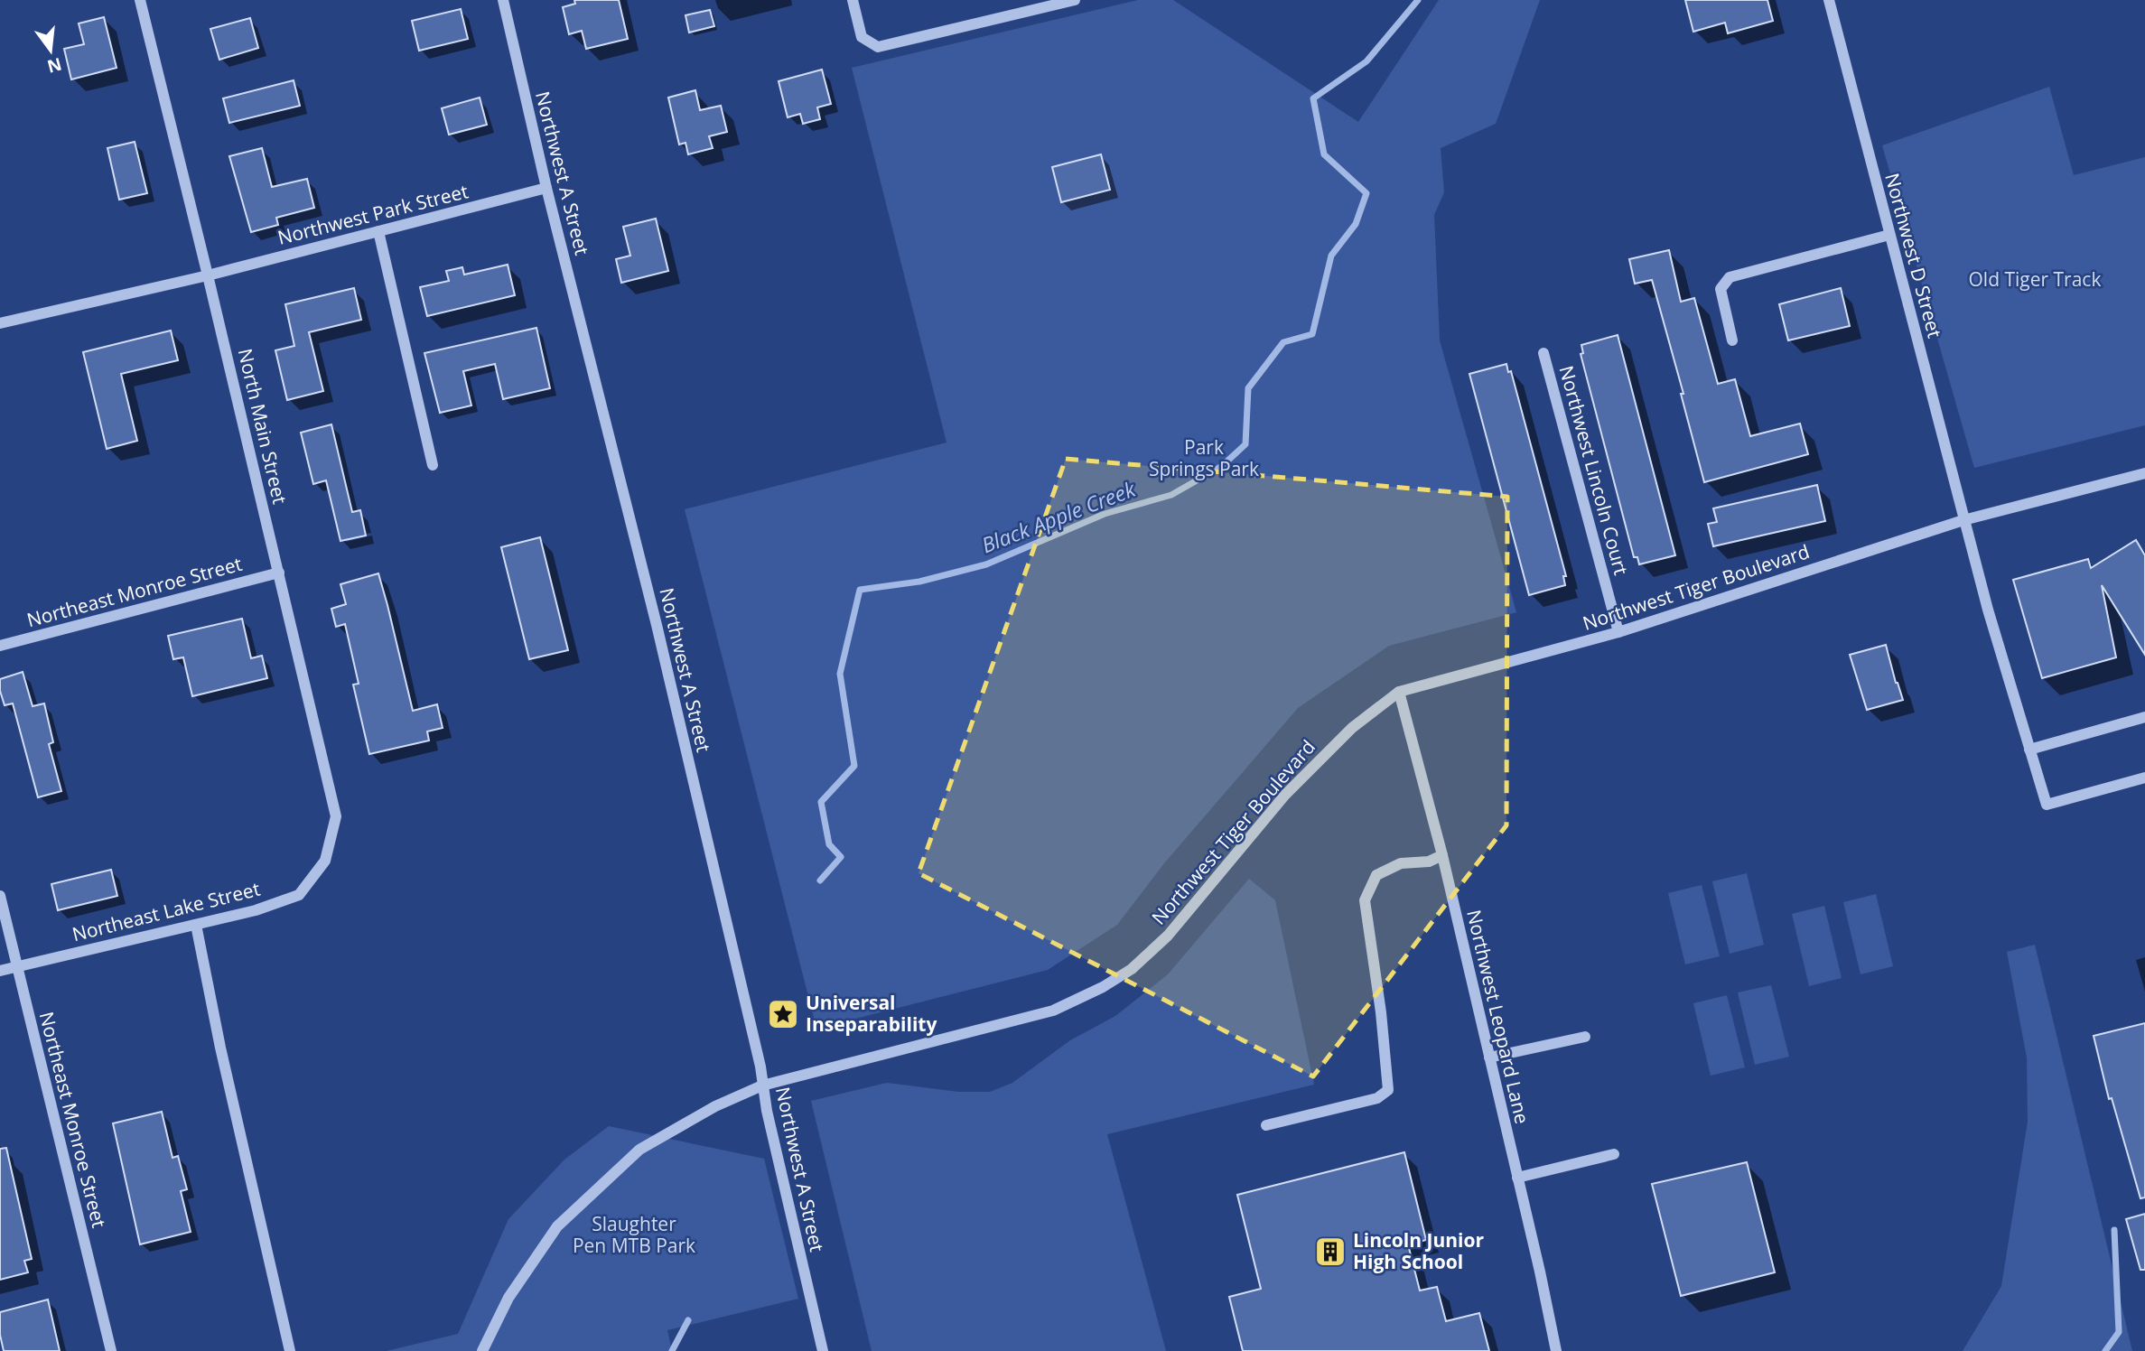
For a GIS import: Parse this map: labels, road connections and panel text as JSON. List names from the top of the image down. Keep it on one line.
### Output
{"streets":{"street":["Northwest A Street","Northwest Park Street","Northwest D Street","North Main Street","Northwest Lincoln Court","Northwest Tiger Boulevard","Northeast Monroe Street","Northeast Lake Street","Northwest Leopard Lane"]},"crossings":[["Northwest A Street","Northwest Park Street"],["Northwest A Street","Northwest Tiger Boulevard"],["Northwest Park Street","North Main Street"],["Northwest D Street","Northwest Tiger Boulevard"],["North Main Street","Northeast Monroe Street"],["North Main Street","Northeast Lake Street"],["Northwest Lincoln Court","Northwest Tiger Boulevard"],["Northwest Tiger Boulevard","Northwest Leopard Lane"],["Northeast Monroe Street","Northeast Lake Street"]],"water":["Black Apple Creek"],"parks":["Old Tiger Track","Park Springs Park","Slaughter Pen MTB Park"],"places":{"place":["Universal Inseparability"],"building":["Lincoln Junior High School"]},"north":"bottom"}
